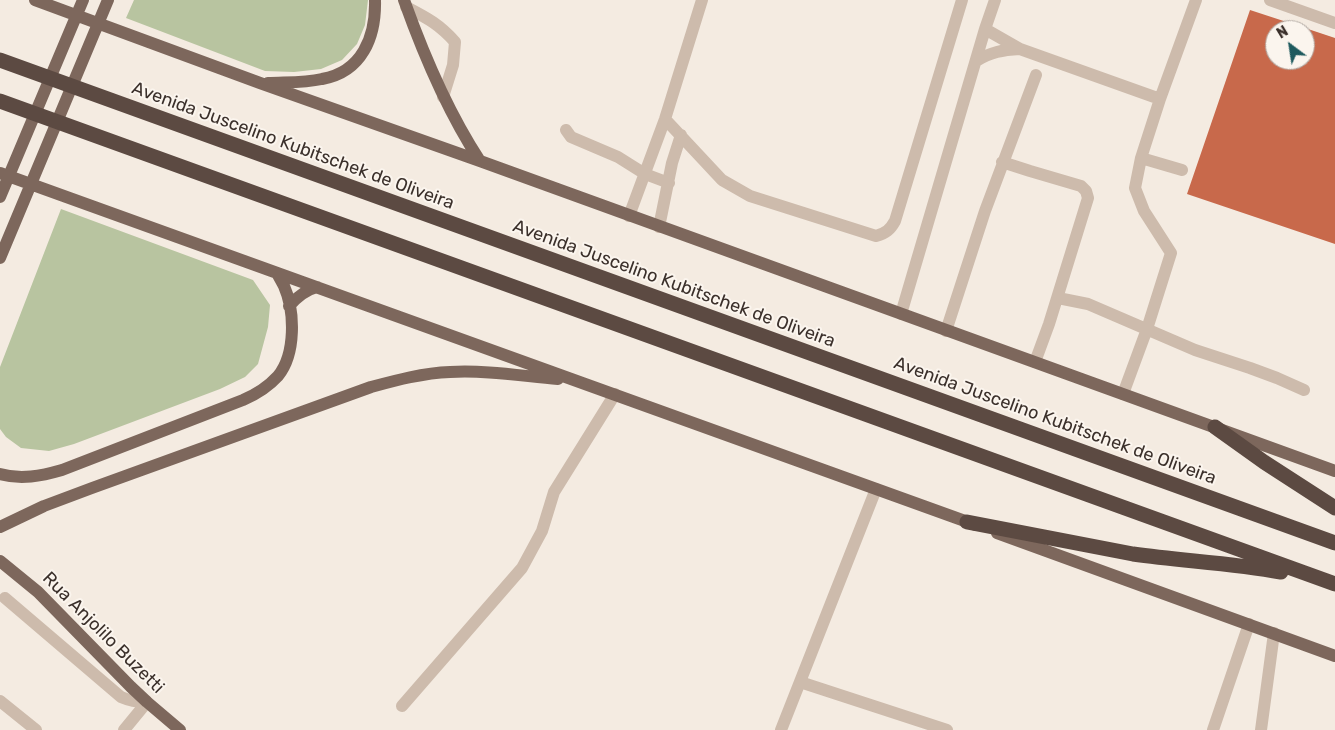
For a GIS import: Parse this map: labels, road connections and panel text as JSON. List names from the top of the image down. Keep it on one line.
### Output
{"streets":{"highway":["Avenida Juscelino Kubitschek de Oliveira"],"main road":["Rua Anjolilo Buzetti"]},"north":"top left"}
